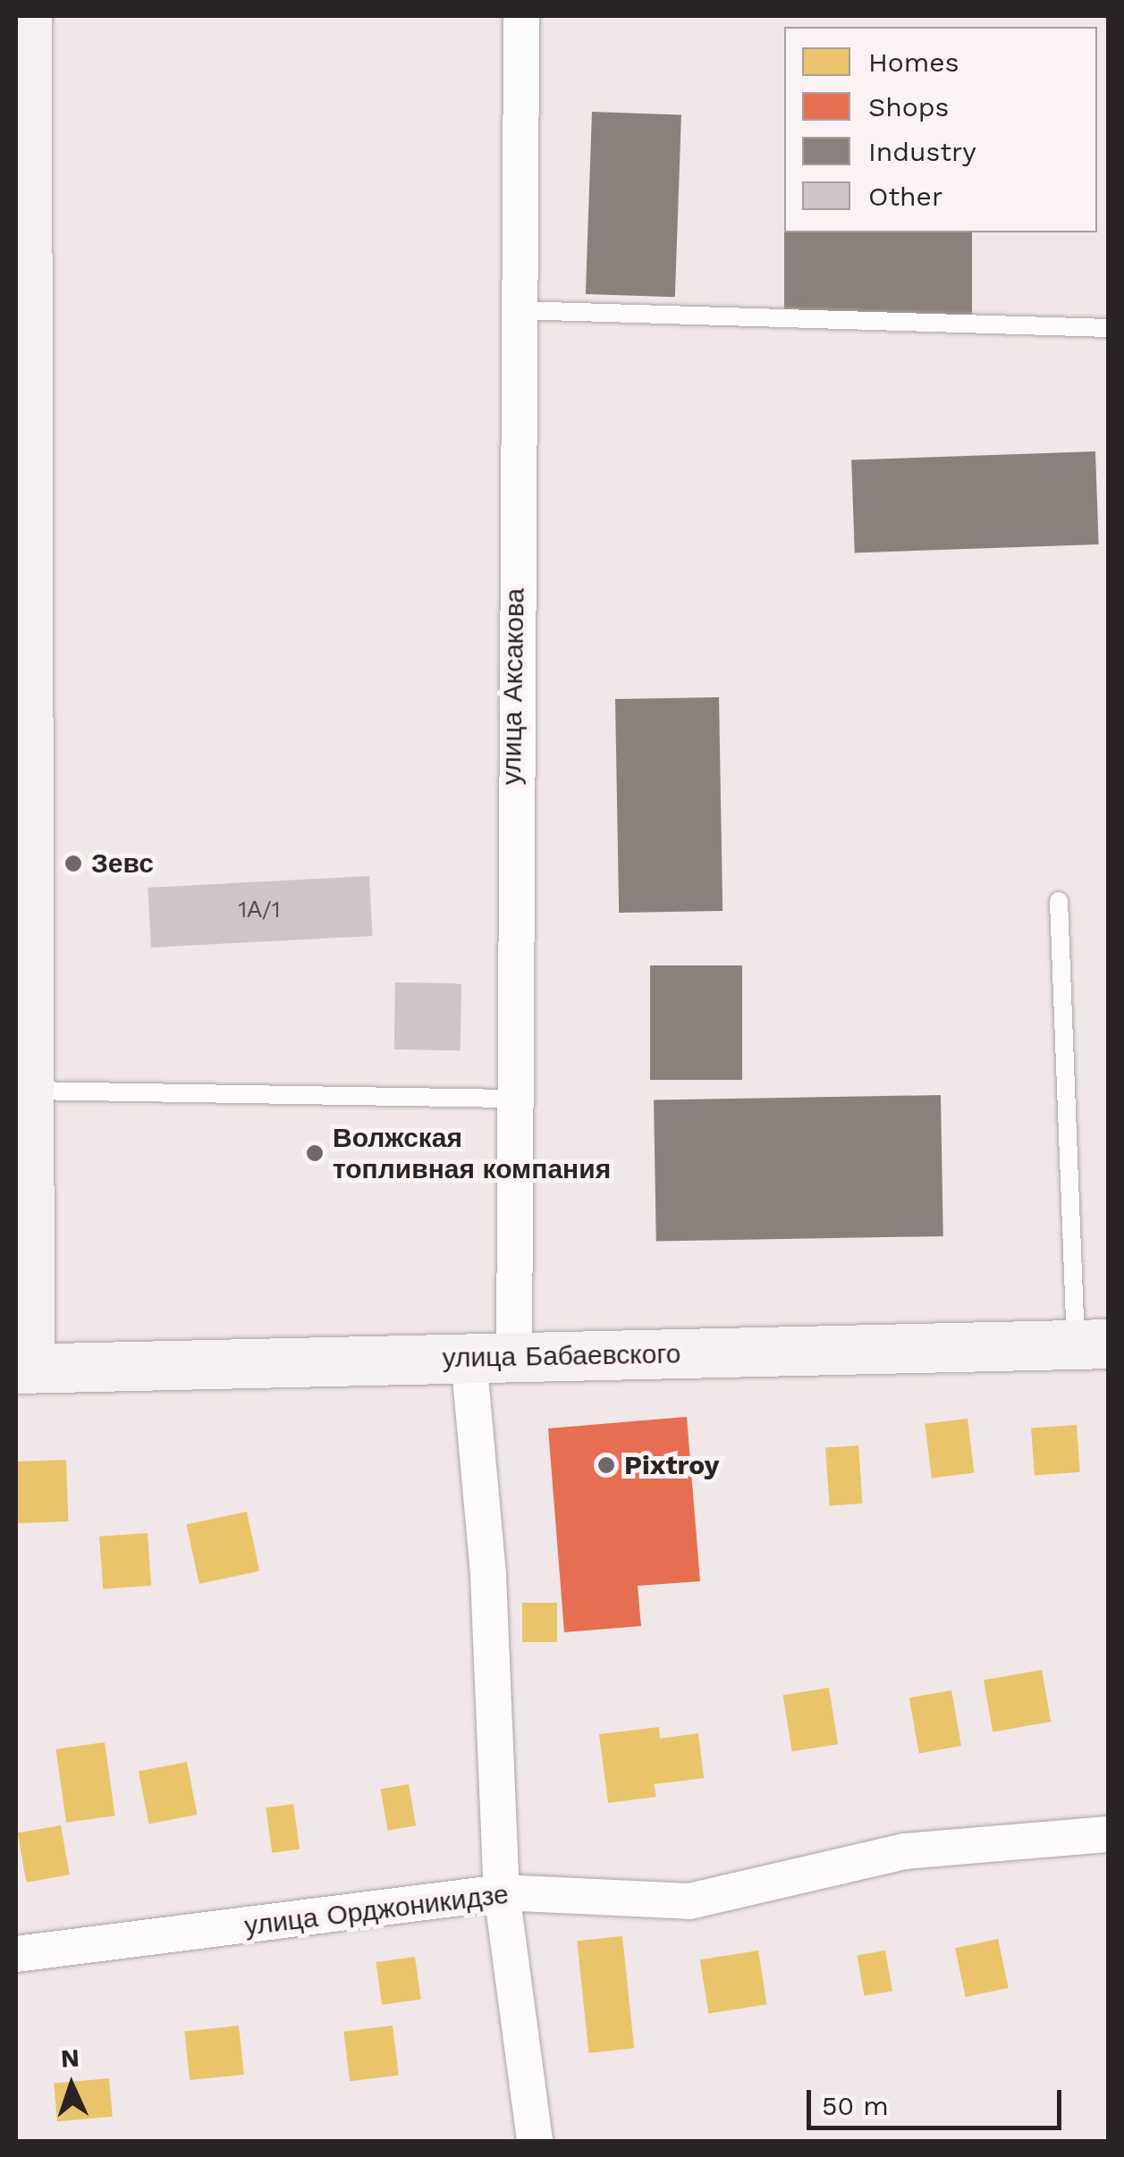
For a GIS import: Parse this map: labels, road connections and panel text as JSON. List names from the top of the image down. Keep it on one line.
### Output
{"streets":{"main road":["улица Бабаевского"],"street":["улица Аксакова","улица Орджоникидзе"]},"crossings":[["улица Аксакова","улица Бабаевского"],["улица Аксакова","улица Орджоникидзе"]],"places":["Зевс","Волжская топливная компания","Pixtroy"],"house_numbers":["1А/1"],"legend":["Homes","Shops","Industry","Other"],"scale_bar":"50 m","north":"top"}
